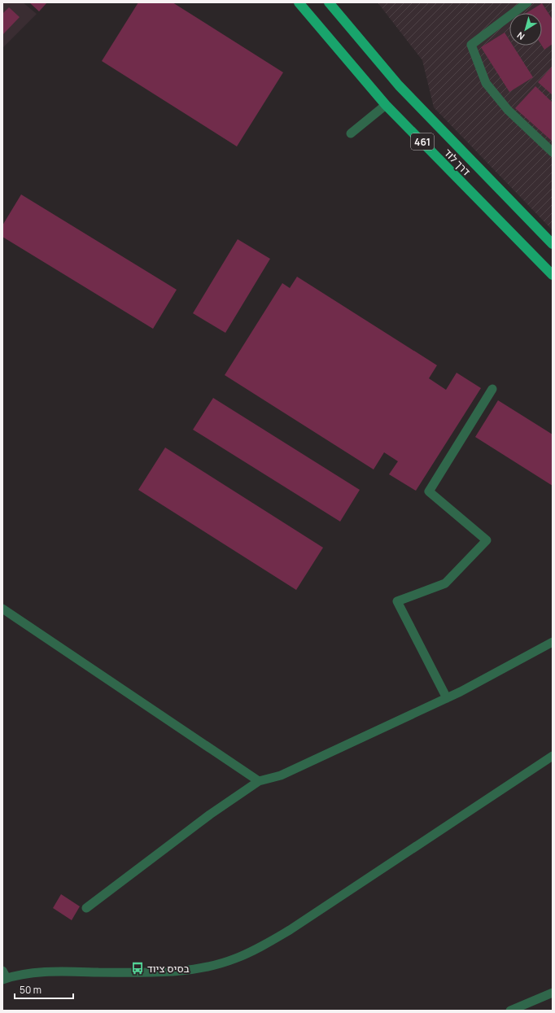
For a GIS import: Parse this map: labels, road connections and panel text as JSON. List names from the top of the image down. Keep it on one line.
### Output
{"streets":{"main road":["461","דרך לוד"]},"places":{"bus stop":["בסיס ציוד"]},"scale_bar":"50 m","north":"bottom left"}
